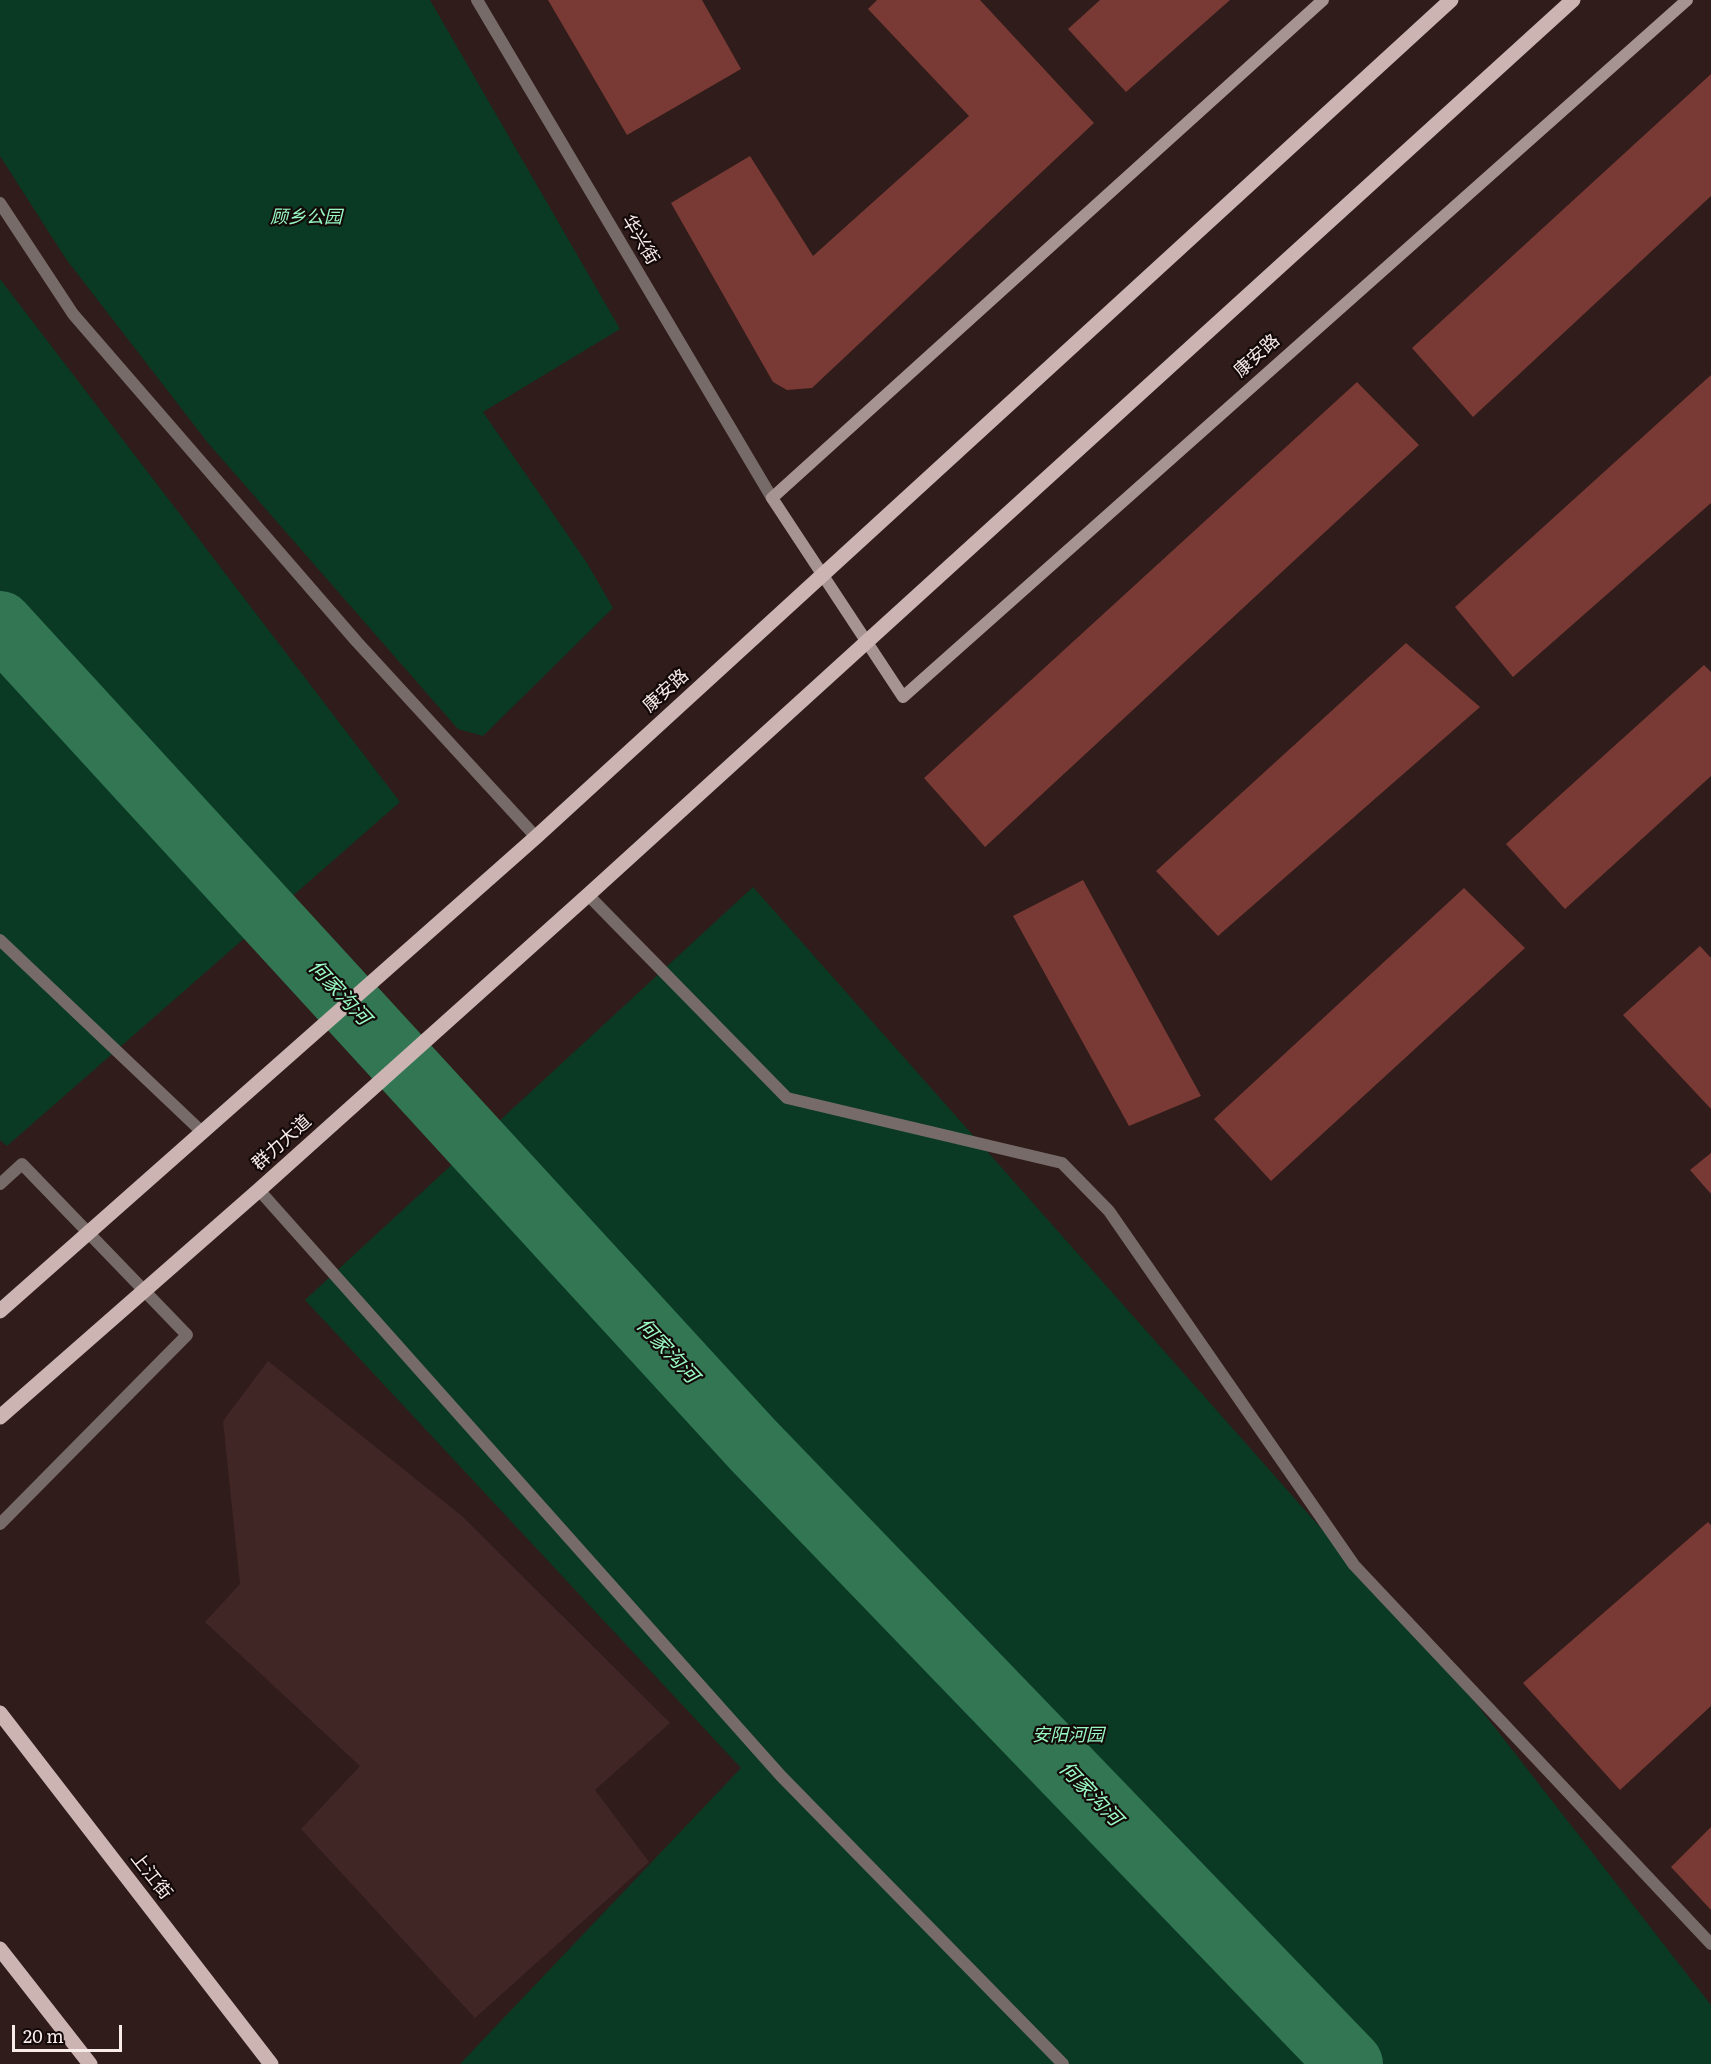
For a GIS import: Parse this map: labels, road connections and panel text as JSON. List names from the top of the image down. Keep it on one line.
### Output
{"streets":{"main road":["康安路","群力大道","上江街"],"street":["华兴街"]},"crossings":[["华兴街","康安路"]],"water":["何家沟河"],"parks":["顾乡公园","安阳河园"],"scale_bar":"20 m"}
